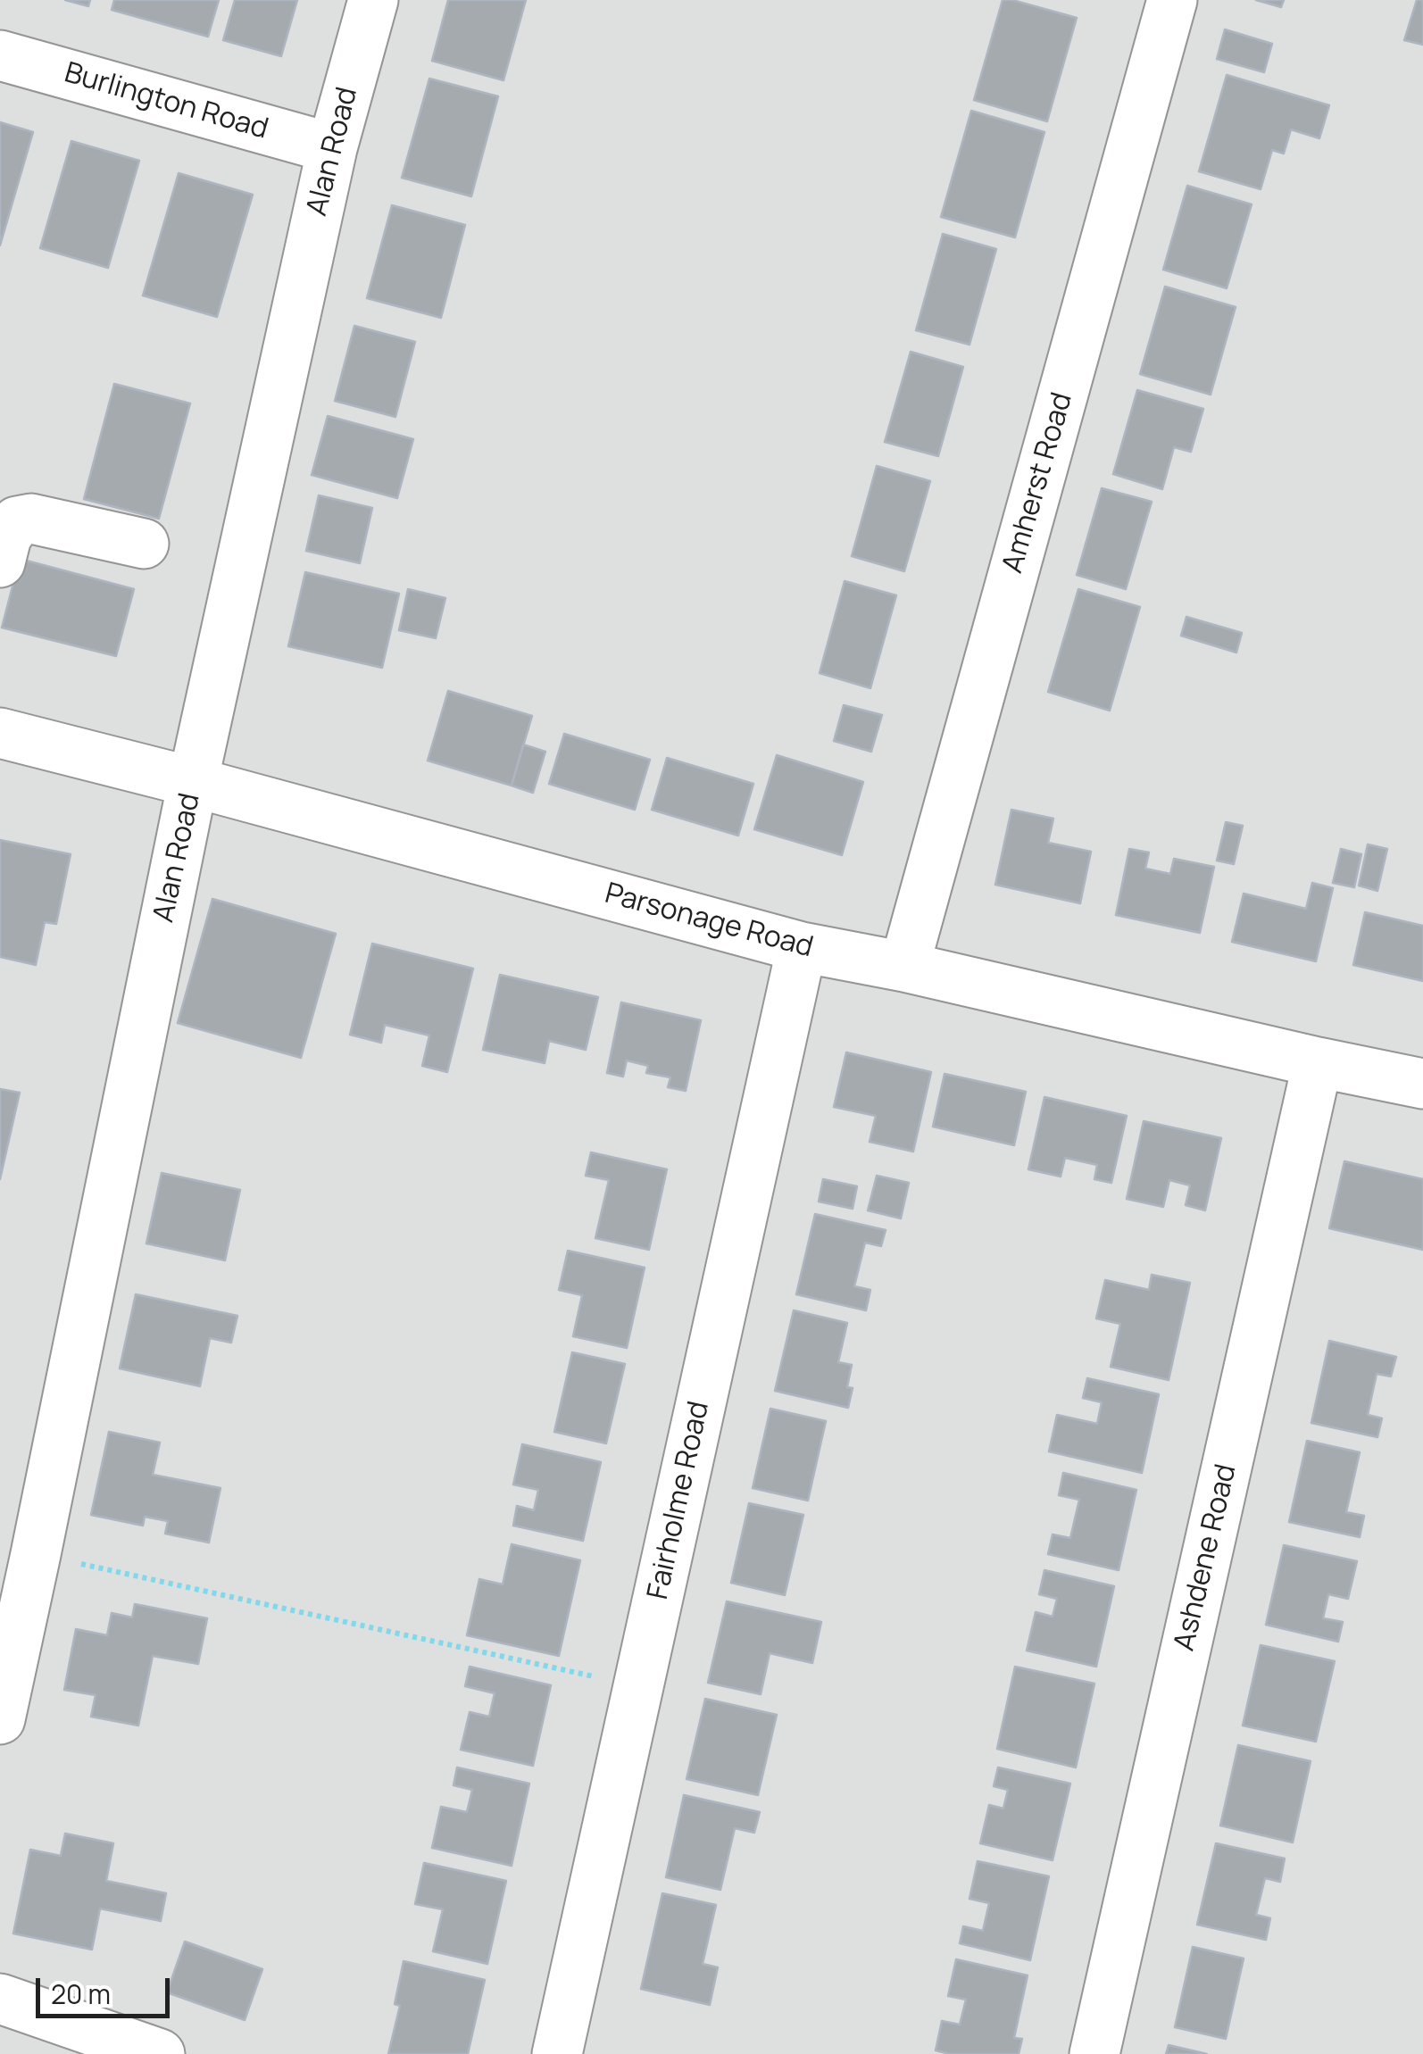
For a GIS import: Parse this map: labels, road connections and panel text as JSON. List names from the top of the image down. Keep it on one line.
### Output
{"streets":{"street":["Burlington Road","Alan Road","Amherst Road","Parsonage Road","Fairholme Road","Ashdene Road"]},"crossings":[["Burlington Road","Alan Road"],["Alan Road","Parsonage Road"],["Amherst Road","Parsonage Road"],["Parsonage Road","Fairholme Road"],["Parsonage Road","Ashdene Road"]],"scale_bar":"20 m"}
